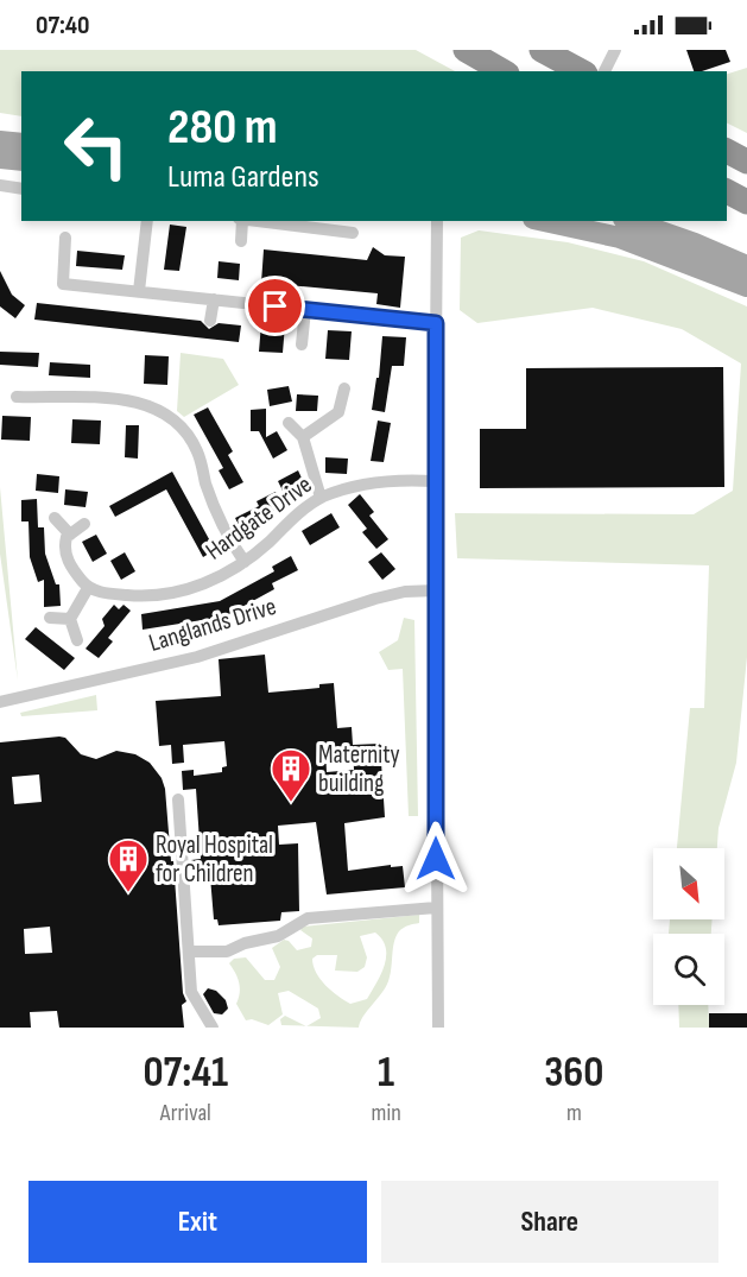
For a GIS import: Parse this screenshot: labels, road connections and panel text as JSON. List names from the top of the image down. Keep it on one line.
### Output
{"streets":{"street":["Hardgate Drive","Langlands Drive"]},"places":{"building":["Maternity building","Royal Hospital for Children"]},"north":"bottom right","page":{"status":"07:40","turn":["280 m","Luma Gardens"],"eta":["07:41","Arrival","1","min","360","m"],"buttons":["Exit","Share"]}}
